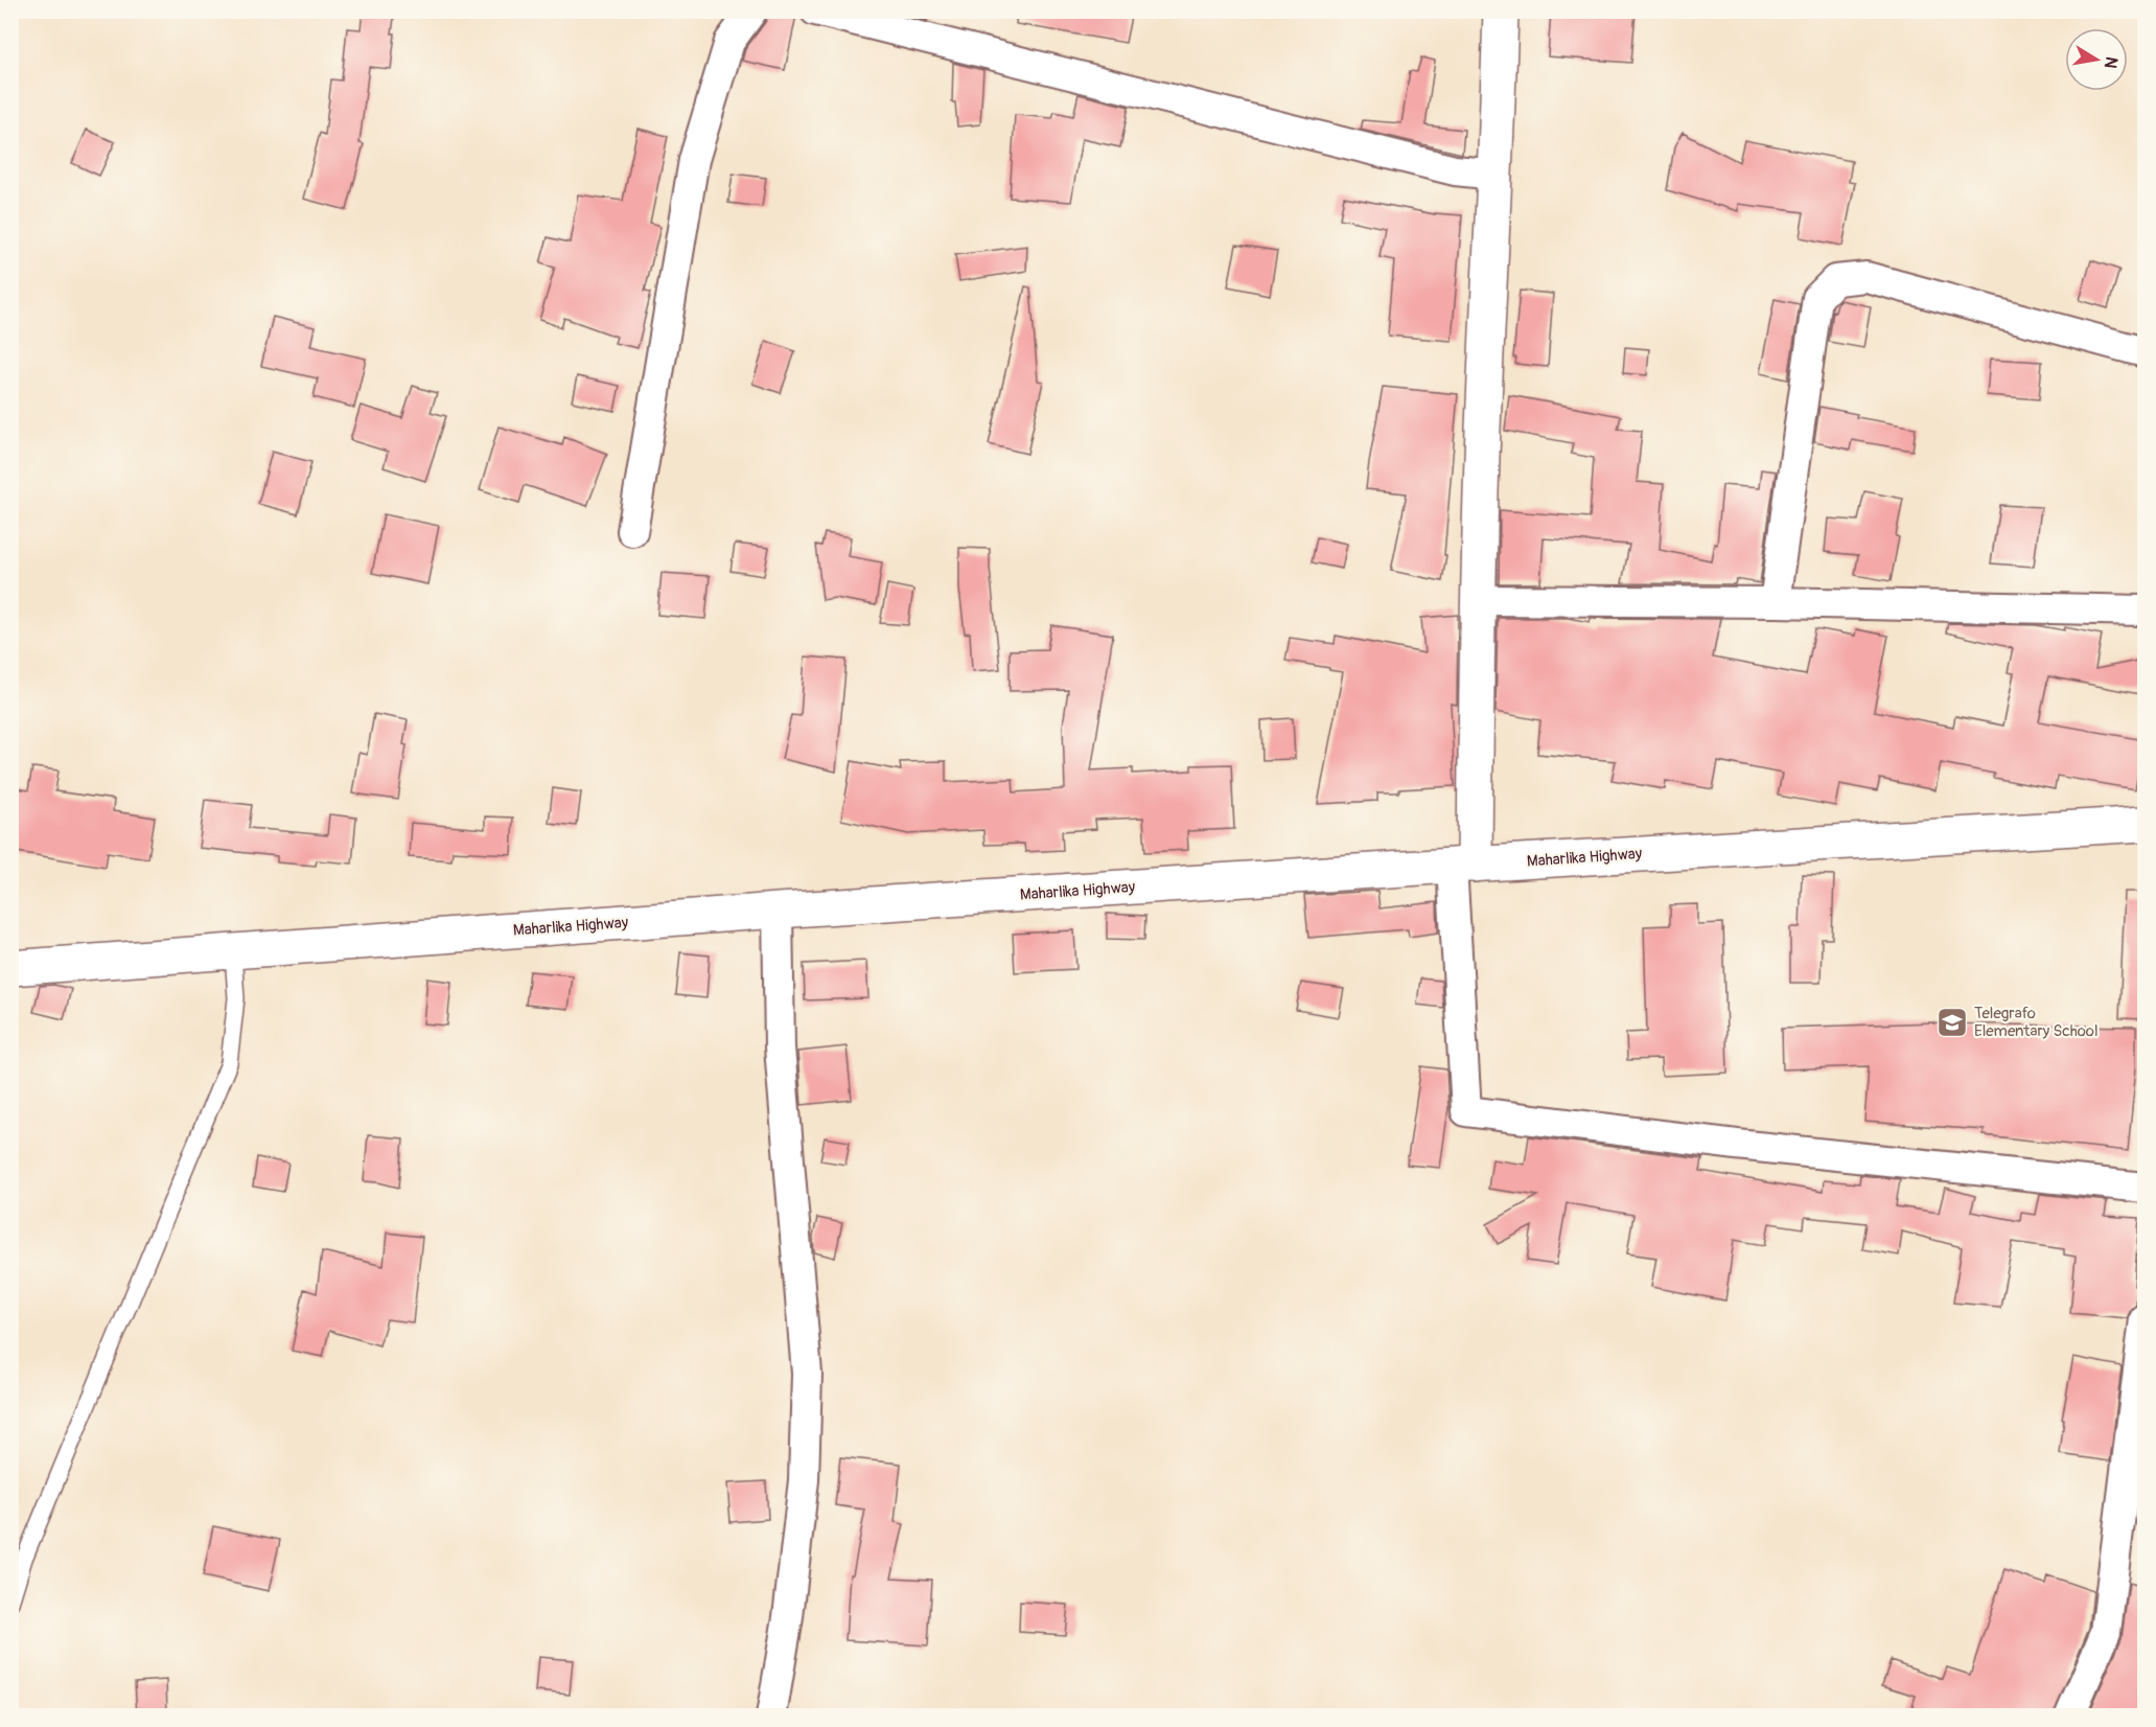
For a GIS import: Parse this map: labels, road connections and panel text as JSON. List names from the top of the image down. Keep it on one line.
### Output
{"streets":{"main road":["Maharlika Highway"]},"places":{"school or university":["Telegrafo Elementary School"]},"north":"right"}
